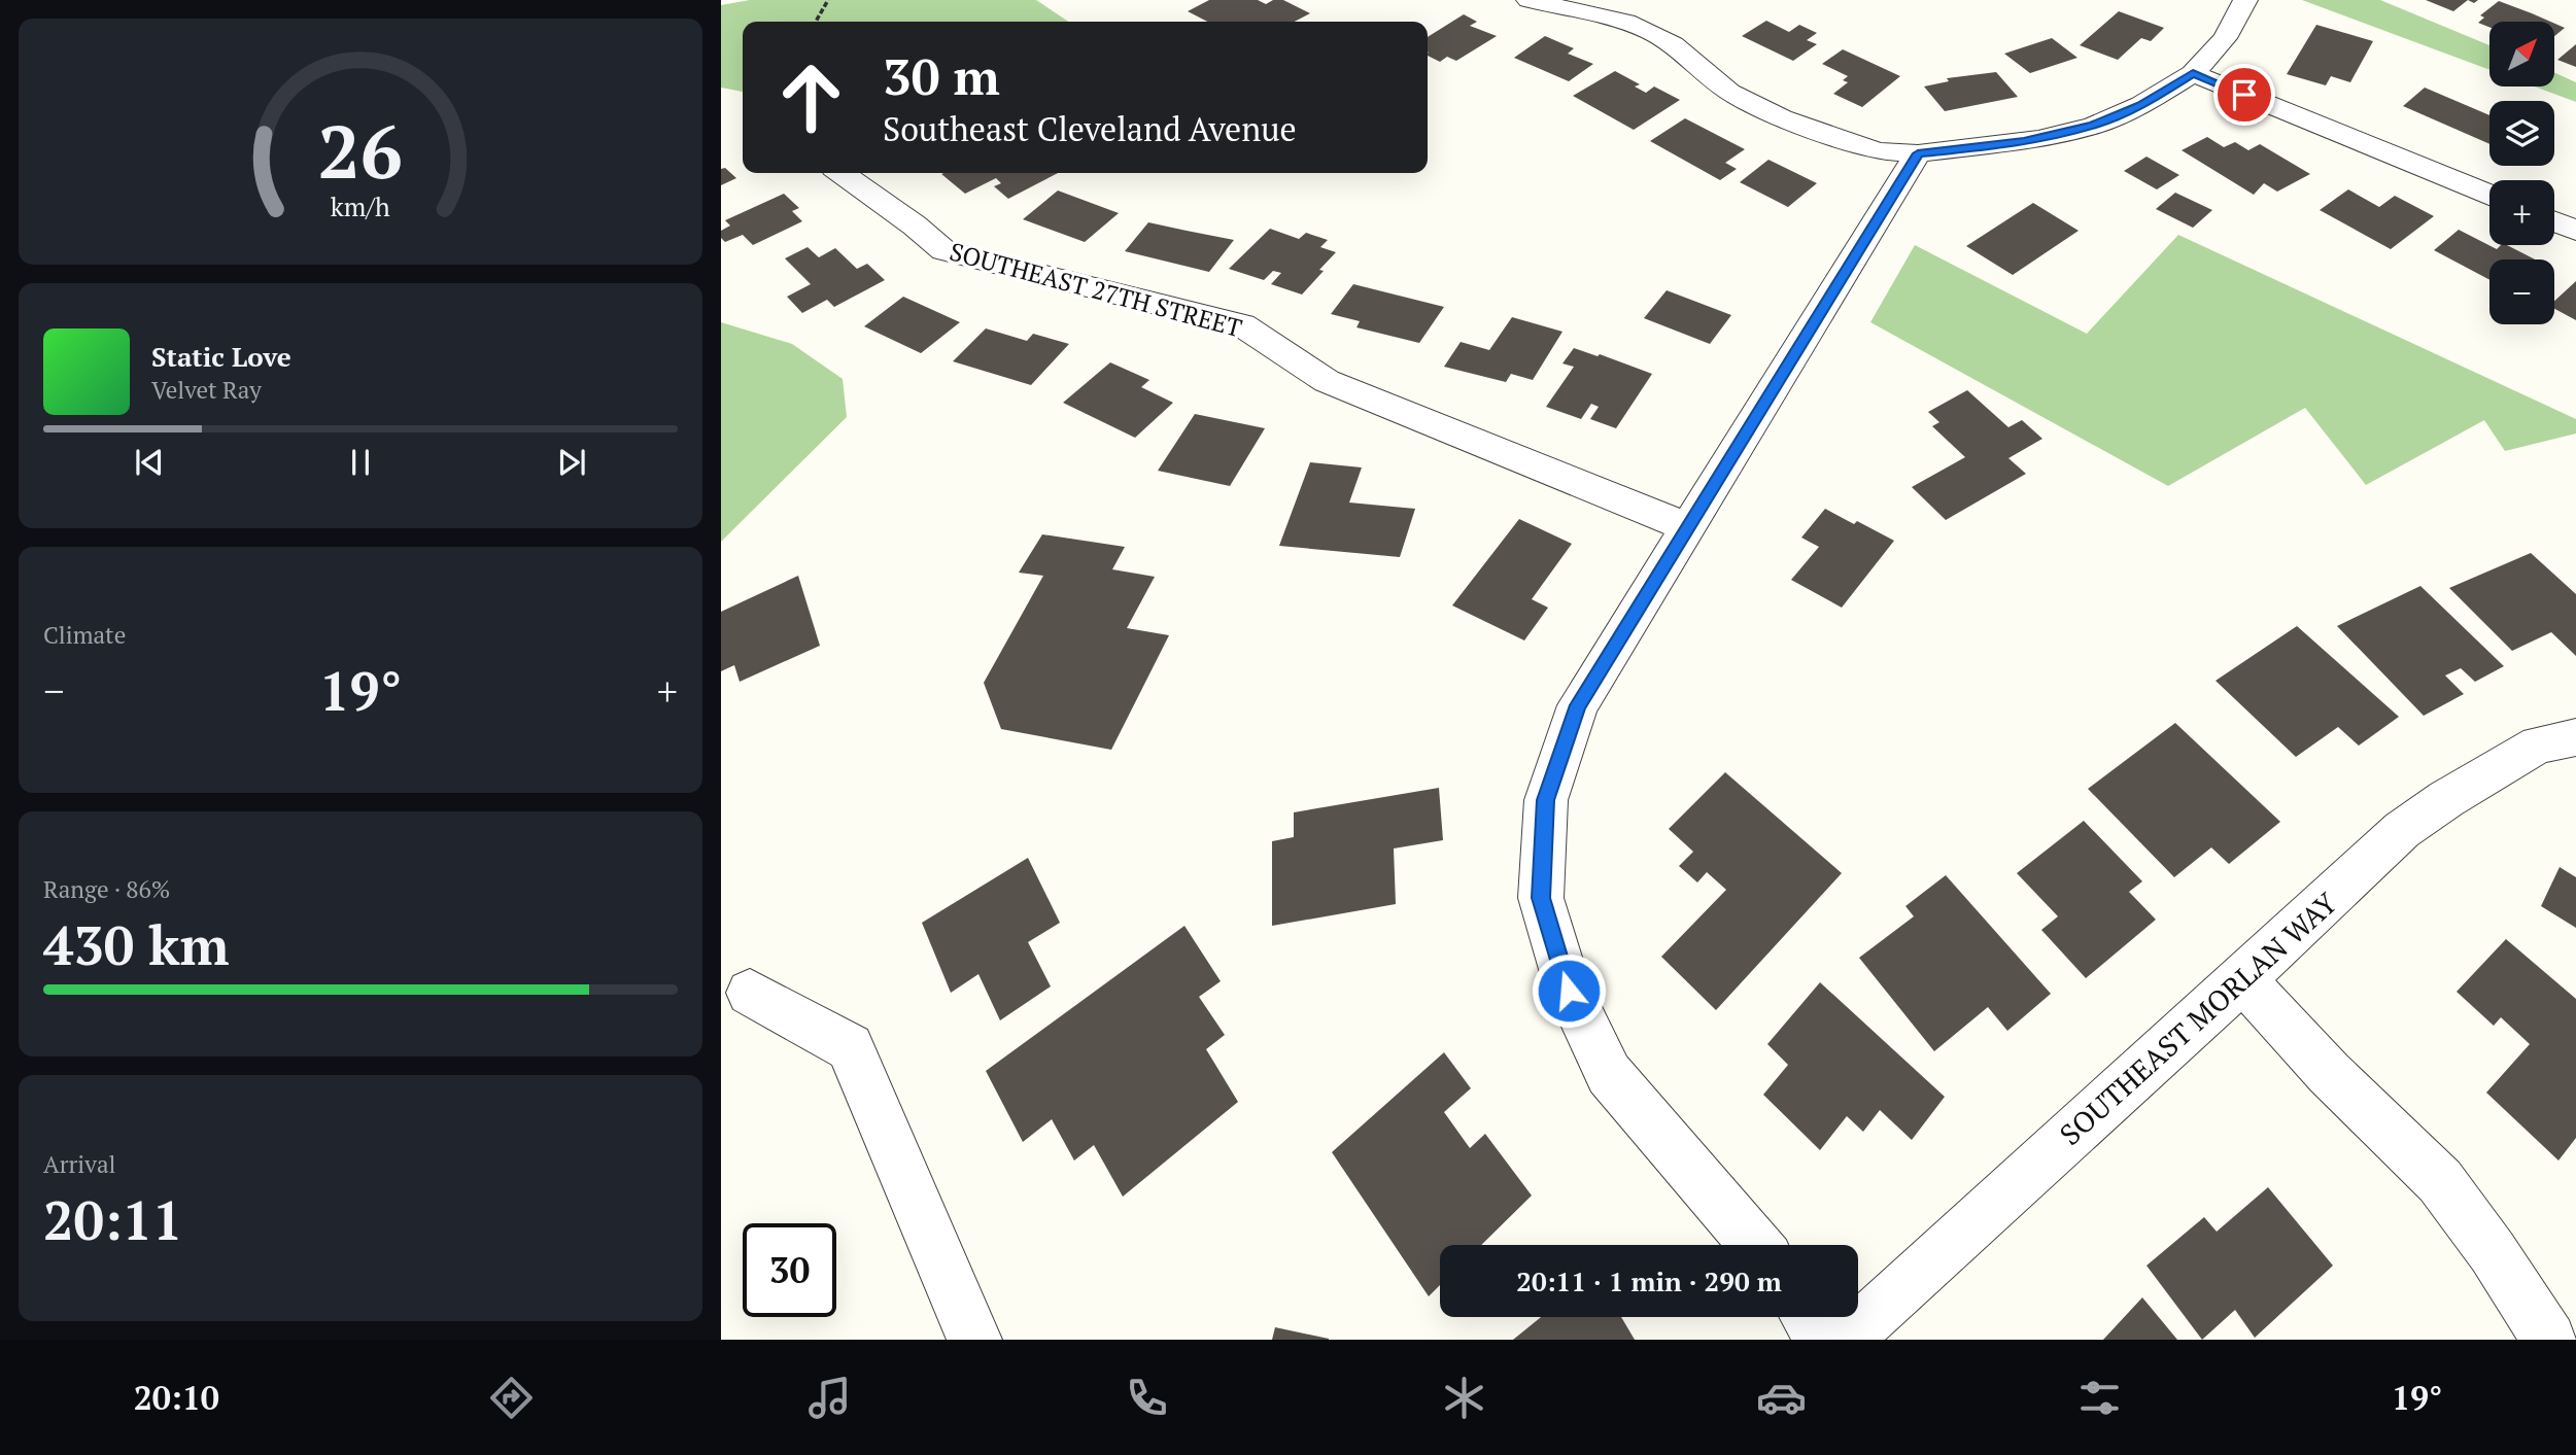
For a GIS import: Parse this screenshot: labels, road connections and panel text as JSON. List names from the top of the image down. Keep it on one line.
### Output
{"streets":{"street":["SOUTHEAST 27TH STREET","SOUTHEAST MORLAN WAY"]},"north":"top right","page":{"map_buttons":["+","−"],"turn":["30 m","Southeast Cleveland Avenue"],"song":["Static Love","Velvet Ray"],"tile":["Climate",["Range · 86%","430 km"],["Arrival","20:11"]],"heat":["−","19°","+"],"limit":"30","trip":"20:11 · 1 min · 290 m","tabs":["20:10","19°"],"gauge":["26","km/h"]}}
